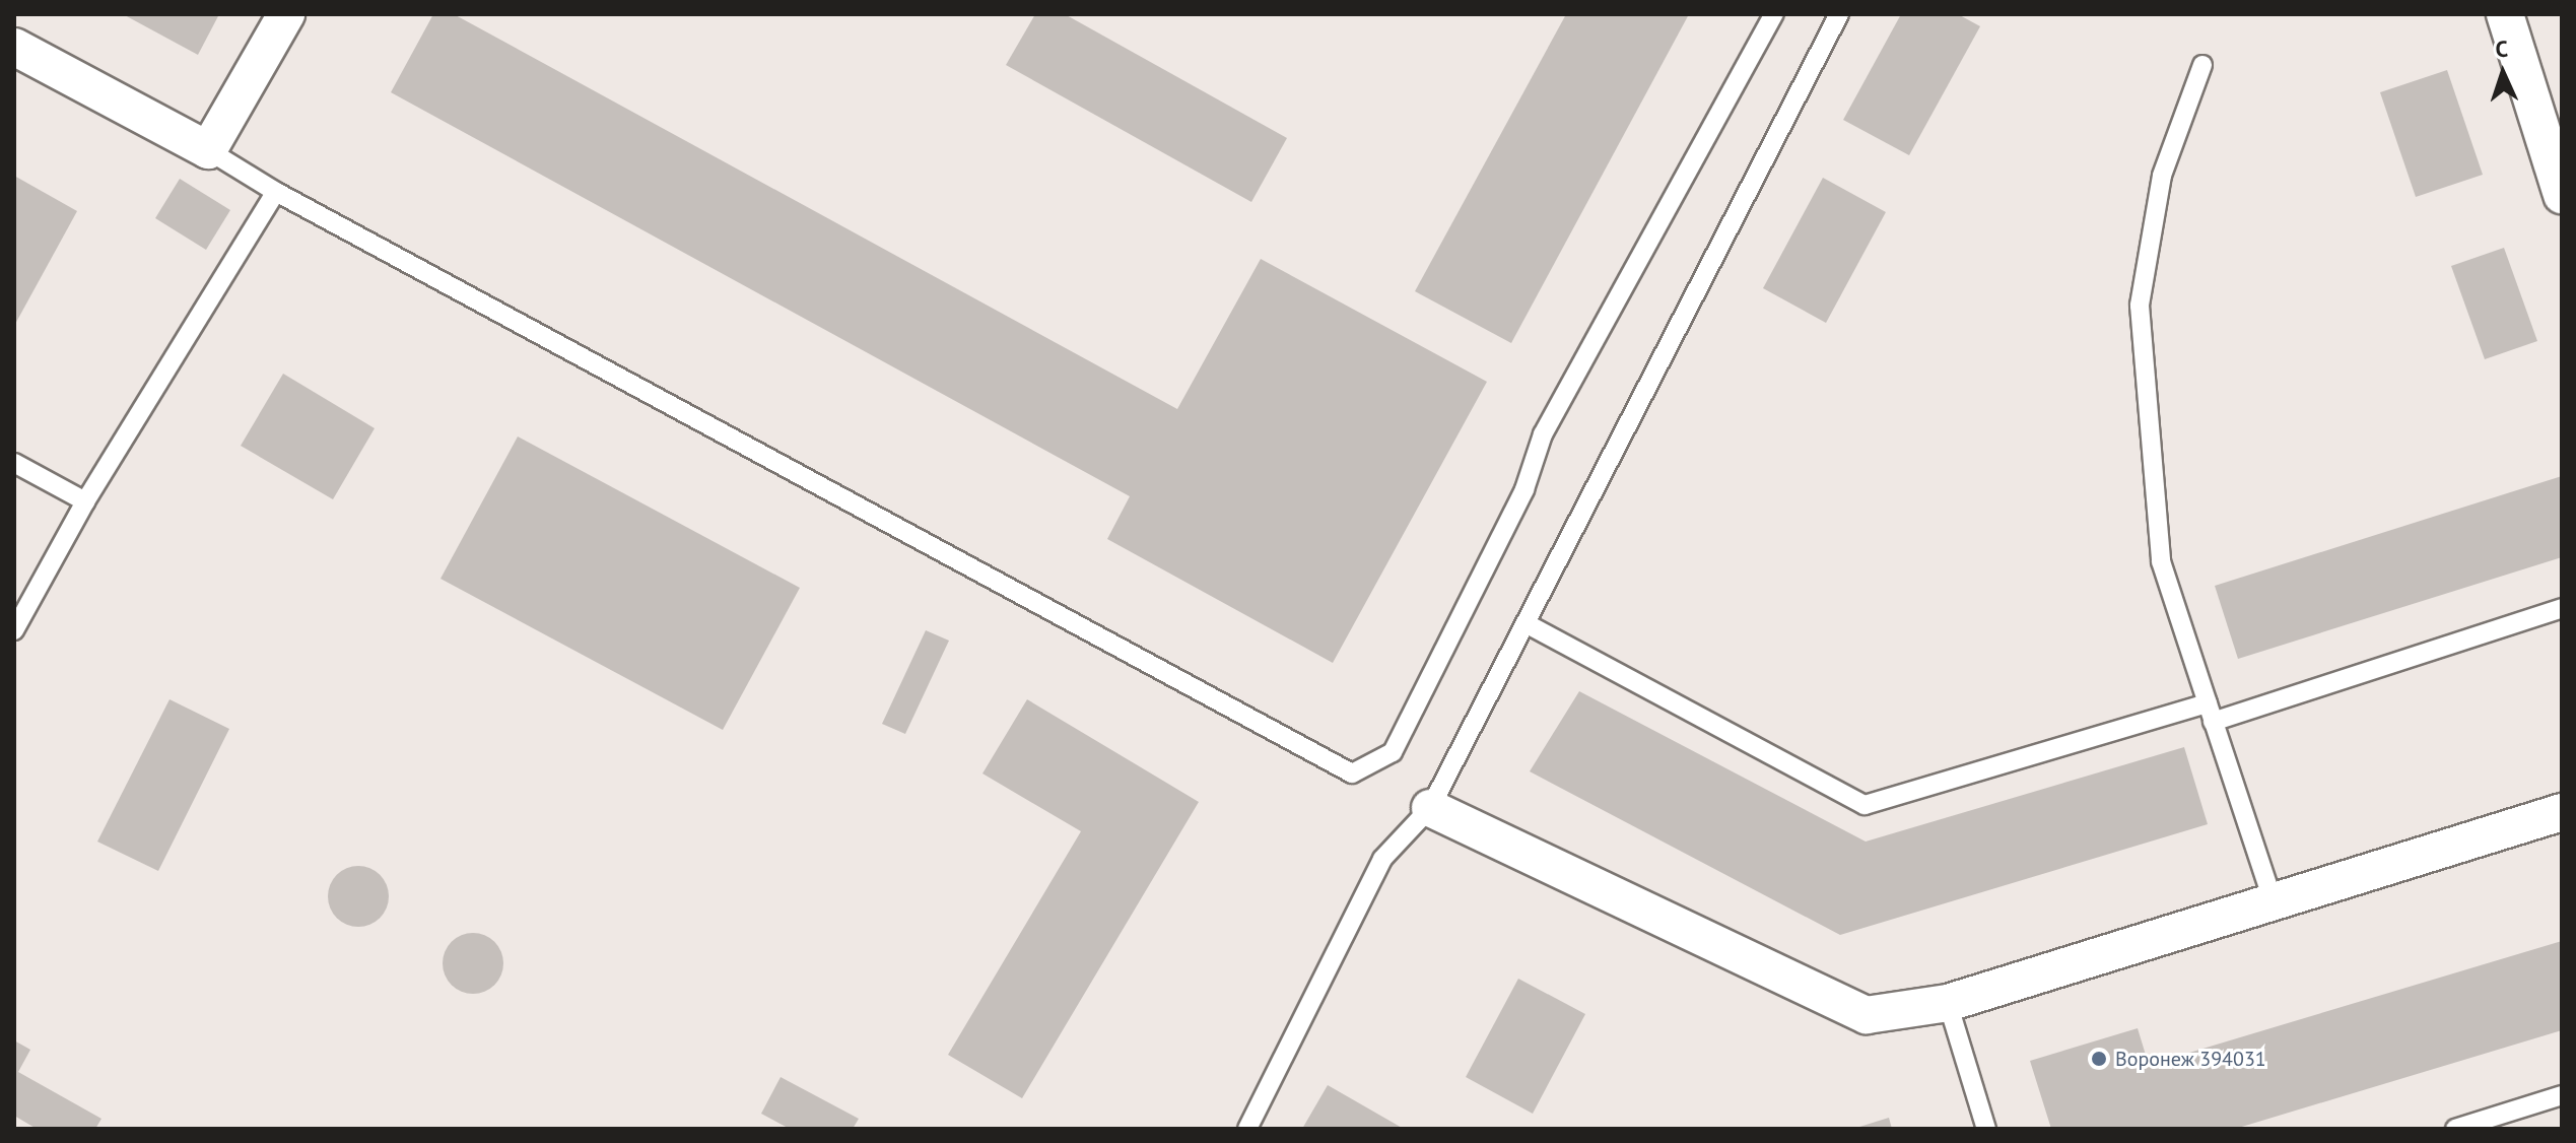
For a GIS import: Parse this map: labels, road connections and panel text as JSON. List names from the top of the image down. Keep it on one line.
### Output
{"places":["Воронеж 394031"],"north":"top"}
